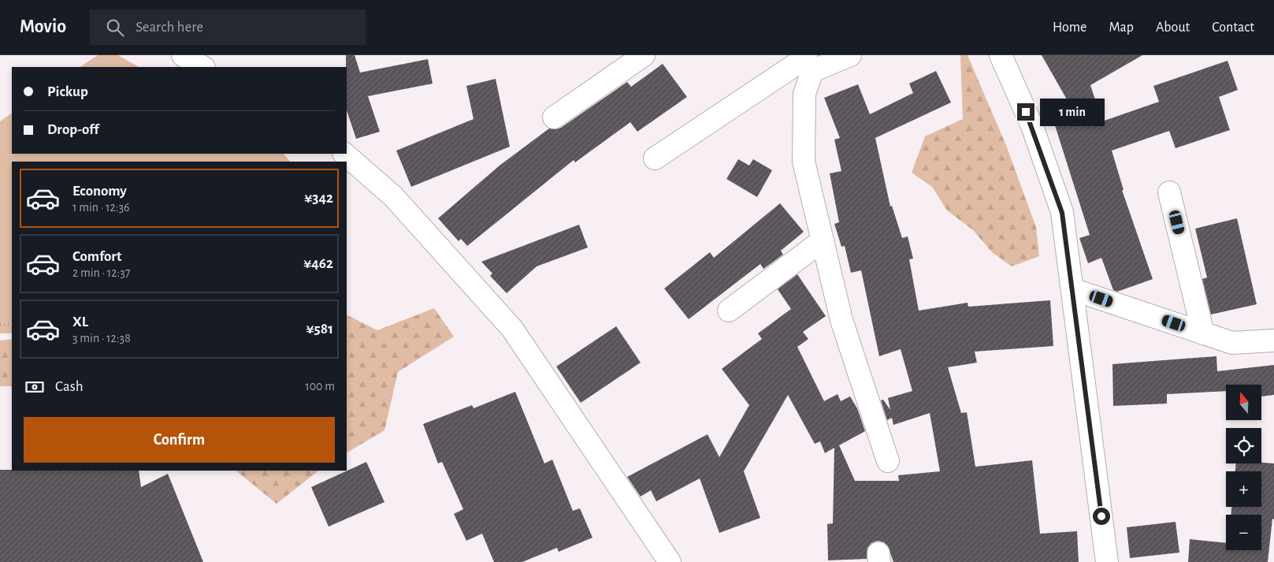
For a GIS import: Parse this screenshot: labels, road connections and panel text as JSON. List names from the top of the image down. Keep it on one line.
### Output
{"north":"top","page":{"header":"Movio","search":"Search here","nav":["Home","Map","About","Contact"],"banner":["Pickup","Drop-off"],"bubble":"1 min","list":[{"name":"Economy","note":"1 min · 12:36","value":"¥342"},{"name":"Comfort","note":"2 min · 12:37","value":"¥462"},{"name":"XL","note":"3 min · 12:38","value":"¥581"}],"pay":["Cash","100 m"],"map_buttons":["+","−"],"buttons":"Confirm"}}
